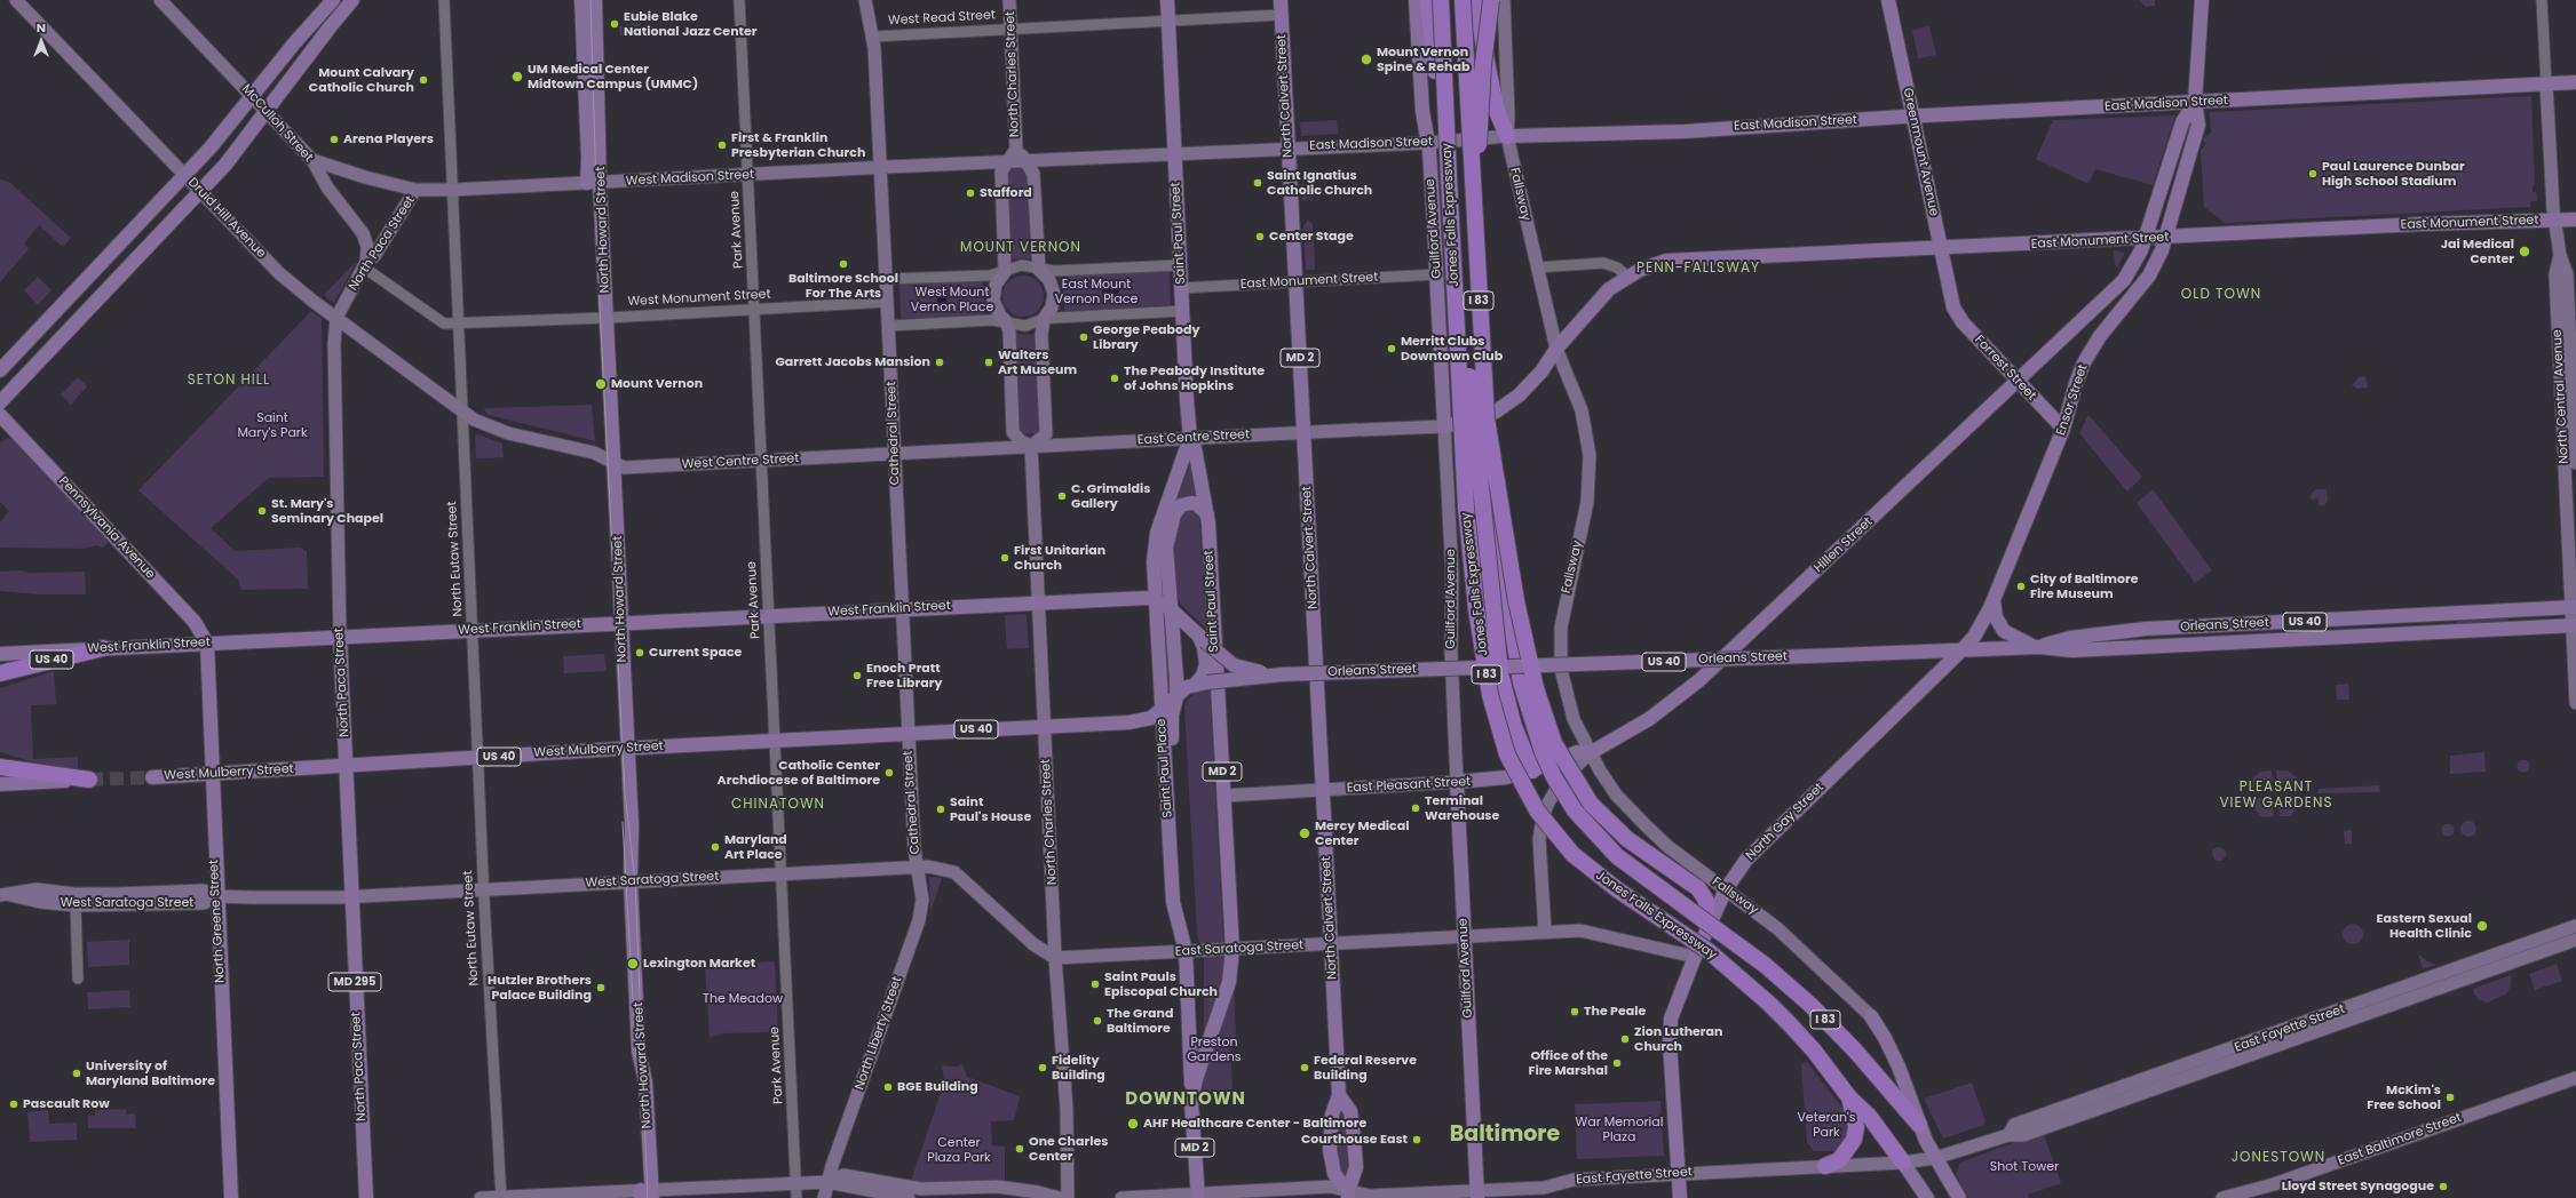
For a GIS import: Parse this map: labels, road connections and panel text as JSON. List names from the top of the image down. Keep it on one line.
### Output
{"streets":{"highway":["Jones Falls Expressway","I 83","US 40"],"main road":["North Charles Street","North Calvert Street","East Madison Street","McCulloh Street","Greenmount Avenue","West Madison Street","Fallsway","Druid Hill Avenue","East Monument Street","Guilford Avenue","North Howard Street","Saint Paul Street","North Paca Street","MD 2","Forrest Street","North Central Avenue","Ensor Street","Cathedral Street","East Centre Street","West Centre Street","Pennsylvania Avenue","Hillen Street","West Franklin Street","Orleans Street","West Mulberry Street","Saint Paul Place","East Pleasant Street","North Gay Street","West Saratoga Street","North Greene Street","East Saratoga Street","MD 295","East Fayette Street","North Liberty Street","East Baltimore Street"],"street":["West Read Street","Park Avenue","West Monument Street","North Eutaw Street"]},"crossings":[["West Read Street","North Charles Street"],["West Read Street","North Calvert Street"],["West Read Street","Saint Paul Street"],["West Read Street","Cathedral Street"],["North Charles Street","East Madison Street"],["North Charles Street","West Madison Street"],["North Charles Street","East Centre Street"],["North Charles Street","West Centre Street"],["North Charles Street","West Franklin Street"],["North Charles Street","US 40"],["North Charles Street","West Mulberry Street"],["North Charles Street","West Saratoga Street"],["North Charles Street","East Saratoga Street"],["North Calvert Street","East Madison Street"],["North Calvert Street","East Monument Street"],["North Calvert Street","East Centre Street"],["North Calvert Street","East Pleasant Street"],["North Calvert Street","East Saratoga Street"],["North Calvert Street","East Fayette Street"],["East Madison Street","Greenmount Avenue"],["East Madison Street","West Madison Street"],["East Madison Street","Fallsway"],["East Madison Street","Guilford Avenue"],["East Madison Street","Saint Paul Street"],["East Madison Street","North Central Avenue"],["East Madison Street","Ensor Street"],["McCulloh Street","West Madison Street"],["McCulloh Street","North Paca Street"],["McCulloh Street","West Monument Street"],["Greenmount Avenue","East Monument Street"],["Greenmount Avenue","Forrest Street"],["West Madison Street","North Howard Street"],["West Madison Street","Park Avenue"],["West Madison Street","North Paca Street"],["West Madison Street","Cathedral Street"],["West Madison Street","North Eutaw Street"],["Fallsway","East Monument Street"],["Fallsway","East Centre Street"],["Fallsway","Hillen Street"],["Fallsway","East Pleasant Street"],["Fallsway","North Gay Street"],["Jones Falls Expressway","North Gay Street"],["Jones Falls Expressway","East Saratoga Street"],["Jones Falls Expressway","East Fayette Street"],["Druid Hill Avenue","North Paca Street"],["Druid Hill Avenue","West Centre Street"],["Druid Hill Avenue","North Eutaw Street"],["East Monument Street","Guilford Avenue"],["East Monument Street","Saint Paul Street"],["East Monument Street","North Central Avenue"],["East Monument Street","Ensor Street"],["East Monument Street","East Centre Street"],["East Monument Street","Hillen Street"],["Guilford Avenue","East Centre Street"],["Guilford Avenue","East Pleasant Street"],["Guilford Avenue","East Saratoga Street"],["Guilford Avenue","East Fayette Street"],["North Howard Street","West Monument Street"],["North Howard Street","West Centre Street"],["North Howard Street","West Franklin Street"],["North Howard Street","West Mulberry Street"],["North Howard Street","West Saratoga Street"],["Park Avenue","West Monument Street"],["Park Avenue","West Centre Street"],["Park Avenue","West Franklin Street"],["Park Avenue","West Mulberry Street"],["Park Avenue","West Saratoga Street"],["Saint Paul Street","East Centre Street"],["Saint Paul Street","Saint Paul Place"],["Saint Paul Street","East Pleasant Street"],["Saint Paul Street","East Saratoga Street"],["Saint Paul Street","East Fayette Street"],["North Paca Street","West Monument Street"],["North Paca Street","West Franklin Street"],["North Paca Street","West Mulberry Street"],["North Paca Street","West Saratoga Street"],["West Monument Street","Cathedral Street"],["West Monument Street","North Eutaw Street"],["Forrest Street","Ensor Street"],["Forrest Street","Hillen Street"],["North Central Avenue","Orleans Street"],["Ensor Street","Hillen Street"],["Ensor Street","Orleans Street"],["Ensor Street","North Gay Street"],["Cathedral Street","West Centre Street"],["Cathedral Street","West Franklin Street"],["Cathedral Street","West Mulberry Street"],["Cathedral Street","West Saratoga Street"],["Cathedral Street","North Liberty Street"],["East Centre Street","West Centre Street"],["East Centre Street","Saint Paul Place"],["West Centre Street","North Eutaw Street"],["Pennsylvania Avenue","West Franklin Street"],["Pennsylvania Avenue","North Greene Street"],["Hillen Street","East Pleasant Street"],["Hillen Street","East Saratoga Street"],["North Eutaw Street","West Franklin Street"],["North Eutaw Street","West Mulberry Street"],["North Eutaw Street","West Saratoga Street"],["West Franklin Street","US 40"],["West Franklin Street","North Greene Street"],["US 40","Orleans Street"],["US 40","West Mulberry Street"],["US 40","Saint Paul Place"],["Orleans Street","Saint Paul Place"],["Orleans Street","North Gay Street"],["West Mulberry Street","North Greene Street"],["Saint Paul Place","East Saratoga Street"],["North Gay Street","East Saratoga Street"],["North Gay Street","East Fayette Street"],["West Saratoga Street","North Greene Street"],["West Saratoga Street","East Saratoga Street"],["West Saratoga Street","North Liberty Street"]],"districts":["MOUNT VERNON","PENN-FALLSWAY","OLD TOWN","SETON HILL","PLEASANT VIEW GARDENS","CHINATOWN","DOWNTOWN","Baltimore","JONESTOWN"],"parks":["East Mount Vernon Place","West Mount Vernon Place","Saint Mary's Park","The Meadow","Preston Gardens","Veteran's Park","War Memorial Plaza","Center Plaza Park","Shot Tower"],"places":["Eubie Blake National Jazz Center","Mount Vernon Spine & Rehab","UM Medical Center Midtown Campus (UMMC)","Mount Calvary Catholic Church","Arena Players","First & Franklin Presbyterian Church","Paul Laurence Dunbar High School Stadium","Saint Ignatius Catholic Church","Stafford","Center Stage","Jai Medical Center","Baltimore School For The Arts","George Peabody Library","Merritt Clubs Downtown Club","Garrett Jacobs Mansion","Walters Art Museum","The Peabody Institute of Johns Hopkins","Mount Vernon","C. Grimaldis Gallery","St. Mary's Seminary Chapel","First Unitarian Church","City of Baltimore Fire Museum","Current Space","Enoch Pratt Free Library","Catholic Center Archdiocese of Baltimore","Terminal Warehouse","Saint Paul's House","Mercy Medical Center","Maryland Art Place","Eastern Sexual Health Clinic","Lexington Market","Saint Pauls Episcopal Church","Hutzler Brothers Palace Building","The Peale","The Grand Baltimore","Zion Lutheran Church","Office of the Fire Marshal","Fidelity Building","Federal Reserve Building","University of Maryland Baltimore","BGE Building","McKim's Free School","Pascault Row","AHF Healthcare Center - Baltimore","Courthouse East","One Charles Center","Lloyd Street Synagogue"],"north":"top"}
